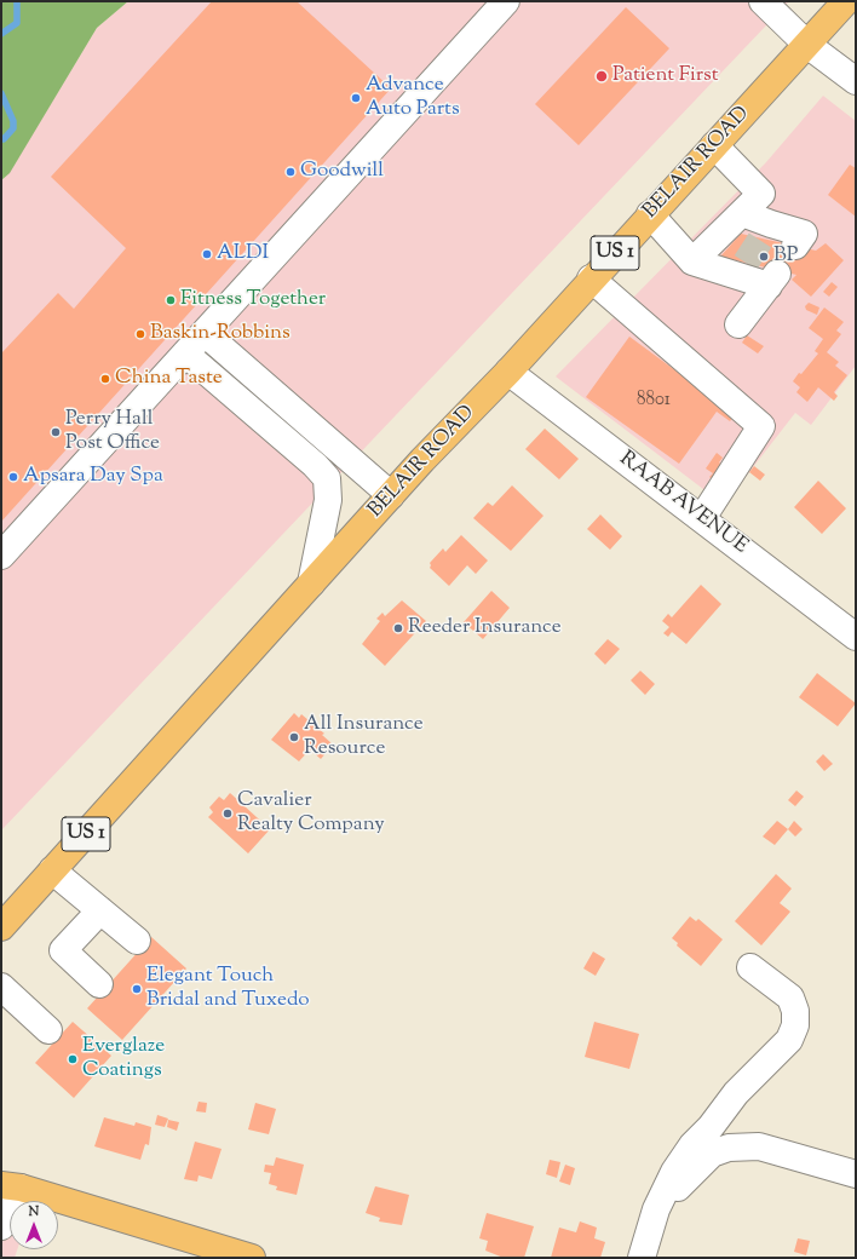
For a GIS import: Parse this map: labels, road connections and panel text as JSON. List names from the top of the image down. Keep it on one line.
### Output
{"streets":{"main road":["BELAIR ROAD","US 1"],"street":["RAAB AVENUE"]},"crossings":[["BELAIR ROAD","RAAB AVENUE"]],"places":["Patient First","Advance Auto Parts","Goodwill","ALDI","BP","Fitness Together","Baskin-Robbins","China Taste","Perry Hall Post Office","Apsara Day Spa","Reeder Insurance","All Insurance Resource","Cavalier Realty Company","Elegant Touch Bridal and Tuxedo","Everglaze Coatings"],"house_numbers":["8801"],"north":"top"}
